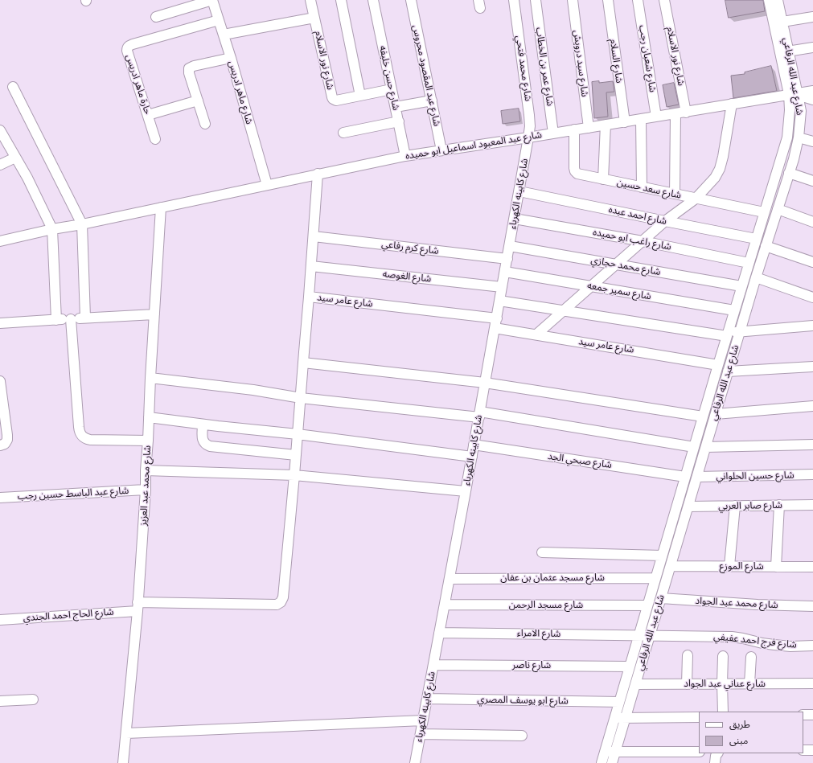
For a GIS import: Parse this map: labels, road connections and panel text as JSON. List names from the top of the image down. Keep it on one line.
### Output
{"streets":{"street":["شارع نور الاسلام","شارع شعبان رجب","شارع السلام","شارع سيد درويش","شارع عمر بن الخطاب","شارع محمد فتحي","شارع عبد المقصود محروس","شارع عبد الله الرفاعي","شارع حسن خليفه","حارة ماهر ادريس","شارع ماهر ادريس","شارع عبد المعبود اسماعيل ابو حميده","شارع سعد حسين","شارع كابينه الكهرباء","شارع احمد عبده","شارع راغب ابو حميده","شارع كرم رفاعي","شارع محمد حجازي","شارع الغوصه","شارع سمير جمعه","شارع عامر سيد","شارع صبحي الجد","شارع حسين الحلواني","شارع محمد عبد العزيز","شارع عبد الباسط حسين رجب","شارع صابر العربي","شارع الموزع","شارع مسجد عثمان بن عفان","شارع محمد عبد الجواد","شارع مسجد الرحمن","شارع الحاج احمد الجندي","شارع الامراء","شارع فرج احمد عفيفي","شارع ناصر","شارع عناني عبد الجواد","شارع ابو يوسف المصري"]},"crossings":[["شارع نور الاسلام","شارع حسن خليفه"],["شارع نور الاسلام","شارع عبد المعبود اسماعيل ابو حميده"],["شارع شعبان رجب","شارع عبد المعبود اسماعيل ابو حميده"],["شارع السلام","شارع عبد المعبود اسماعيل ابو حميده"],["شارع سيد درويش","شارع عبد المعبود اسماعيل ابو حميده"],["شارع عمر بن الخطاب","شارع عبد المعبود اسماعيل ابو حميده"],["شارع محمد فتحي","شارع عبد المعبود اسماعيل ابو حميده"],["شارع محمد فتحي","شارع كابينه الكهرباء"],["شارع عبد المقصود محروس","شارع عبد المعبود اسماعيل ابو حميده"],["شارع عبد الله الرفاعي","شارع عبد المعبود اسماعيل ابو حميده"],["شارع عبد الله الرفاعي","شارع سعد حسين"],["شارع عبد الله الرفاعي","شارع احمد عبده"],["شارع عبد الله الرفاعي","شارع راغب ابو حميده"],["شارع عبد الله الرفاعي","شارع محمد حجازي"],["شارع عبد الله الرفاعي","شارع سمير جمعه"],["شارع عبد الله الرفاعي","شارع عامر سيد"],["شارع عبد الله الرفاعي","شارع صبحي الجد"],["شارع عبد الله الرفاعي","شارع حسين الحلواني"],["شارع عبد الله الرفاعي","شارع صابر العربي"],["شارع عبد الله الرفاعي","شارع الموزع"],["شارع عبد الله الرفاعي","شارع مسجد عثمان بن عفان"],["شارع عبد الله الرفاعي","شارع محمد عبد الجواد"],["شارع عبد الله الرفاعي","شارع مسجد الرحمن"],["شارع عبد الله الرفاعي","شارع الامراء"],["شارع عبد الله الرفاعي","شارع فرج احمد عفيفي"],["شارع عبد الله الرفاعي","شارع ناصر"],["شارع عبد الله الرفاعي","شارع عناني عبد الجواد"],["شارع عبد الله الرفاعي","شارع ابو يوسف المصري"],["شارع حسن خليفه","شارع عبد المعبود اسماعيل ابو حميده"],["حارة ماهر ادريس","شارع ماهر ادريس"],["شارع ماهر ادريس","شارع عبد المعبود اسماعيل ابو حميده"],["شارع عبد المعبود اسماعيل ابو حميده","شارع سعد حسين"],["شارع عبد المعبود اسماعيل ابو حميده","شارع كابينه الكهرباء"],["شارع عبد المعبود اسماعيل ابو حميده","شارع محمد عبد العزيز"],["شارع كابينه الكهرباء","شارع احمد عبده"],["شارع كابينه الكهرباء","شارع راغب ابو حميده"],["شارع كابينه الكهرباء","شارع كرم رفاعي"],["شارع كابينه الكهرباء","شارع محمد حجازي"],["شارع كابينه الكهرباء","شارع الغوصه"],["شارع كابينه الكهرباء","شارع سمير جمعه"],["شارع كابينه الكهرباء","شارع عامر سيد"],["شارع كابينه الكهرباء","شارع صبحي الجد"],["شارع كابينه الكهرباء","شارع مسجد عثمان بن عفان"],["شارع كابينه الكهرباء","شارع مسجد الرحمن"],["شارع كابينه الكهرباء","شارع الامراء"],["شارع كابينه الكهرباء","شارع ناصر"],["شارع كابينه الكهرباء","شارع ابو يوسف المصري"],["شارع محمد عبد العزيز","شارع عبد الباسط حسين رجب"],["شارع محمد عبد العزيز","شارع الحاج احمد الجندي"],["شارع الامراء","شارع فرج احمد عفيفي"]],"legend":["طريق","مبنى"]}
